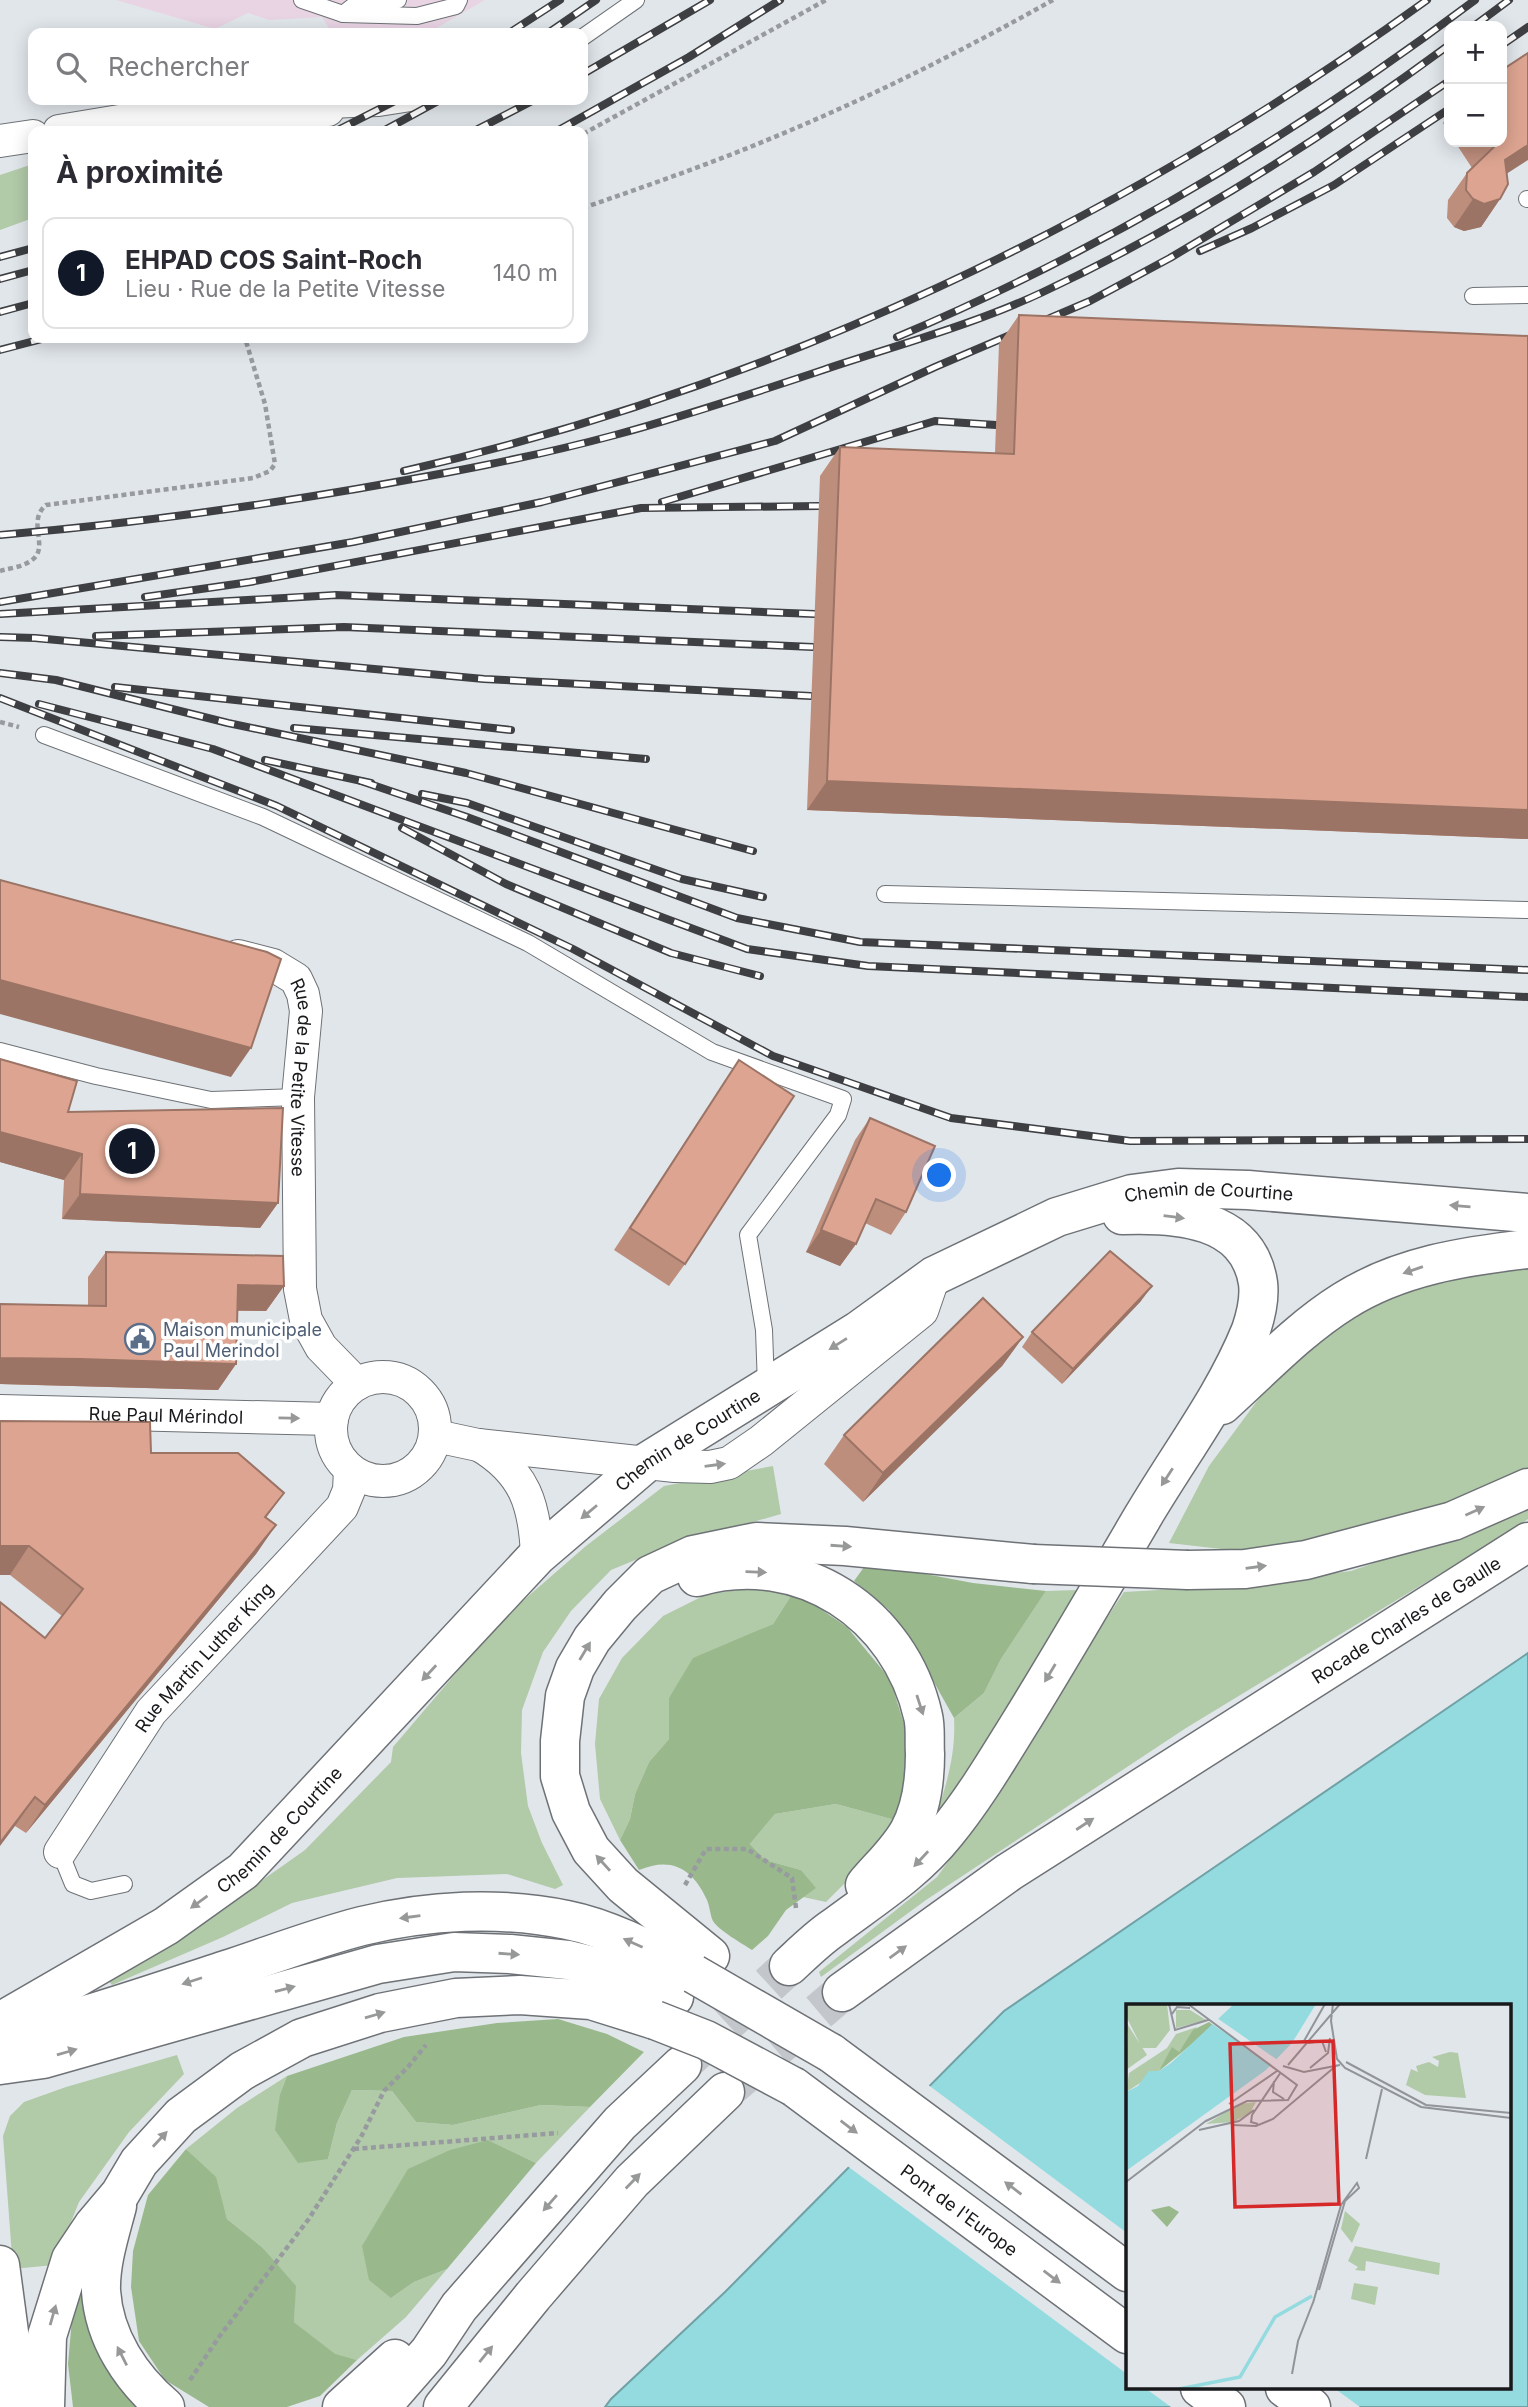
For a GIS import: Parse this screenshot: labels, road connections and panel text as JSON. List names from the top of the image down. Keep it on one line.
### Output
{"streets":{"main road":["Chemin de Courtine","Rocade Charles de Gaulle","Pont de l'Europe"],"street":["Rue de la Petite Vitesse","Rue Paul Mérindol","Rue Martin Luther King"]},"crossings":[["Rue de la Petite Vitesse","Rue Paul Mérindol"],["Rue de la Petite Vitesse","Rue Martin Luther King"],["Rue Paul Mérindol","Rue Martin Luther King"]],"one_way":["Rue Paul Mérindol"],"places":{"public building":["Maison municipale Paul Merindol"]},"page":{"map_buttons":["+","−"],"search":"Rechercher","heading":"À proximité","list":[{"mark":"1","name":"EHPAD COS Saint-Roch","note":"Lieu · Rue de la Petite Vitesse","value":"140 m"}],"pins":"1"}}
